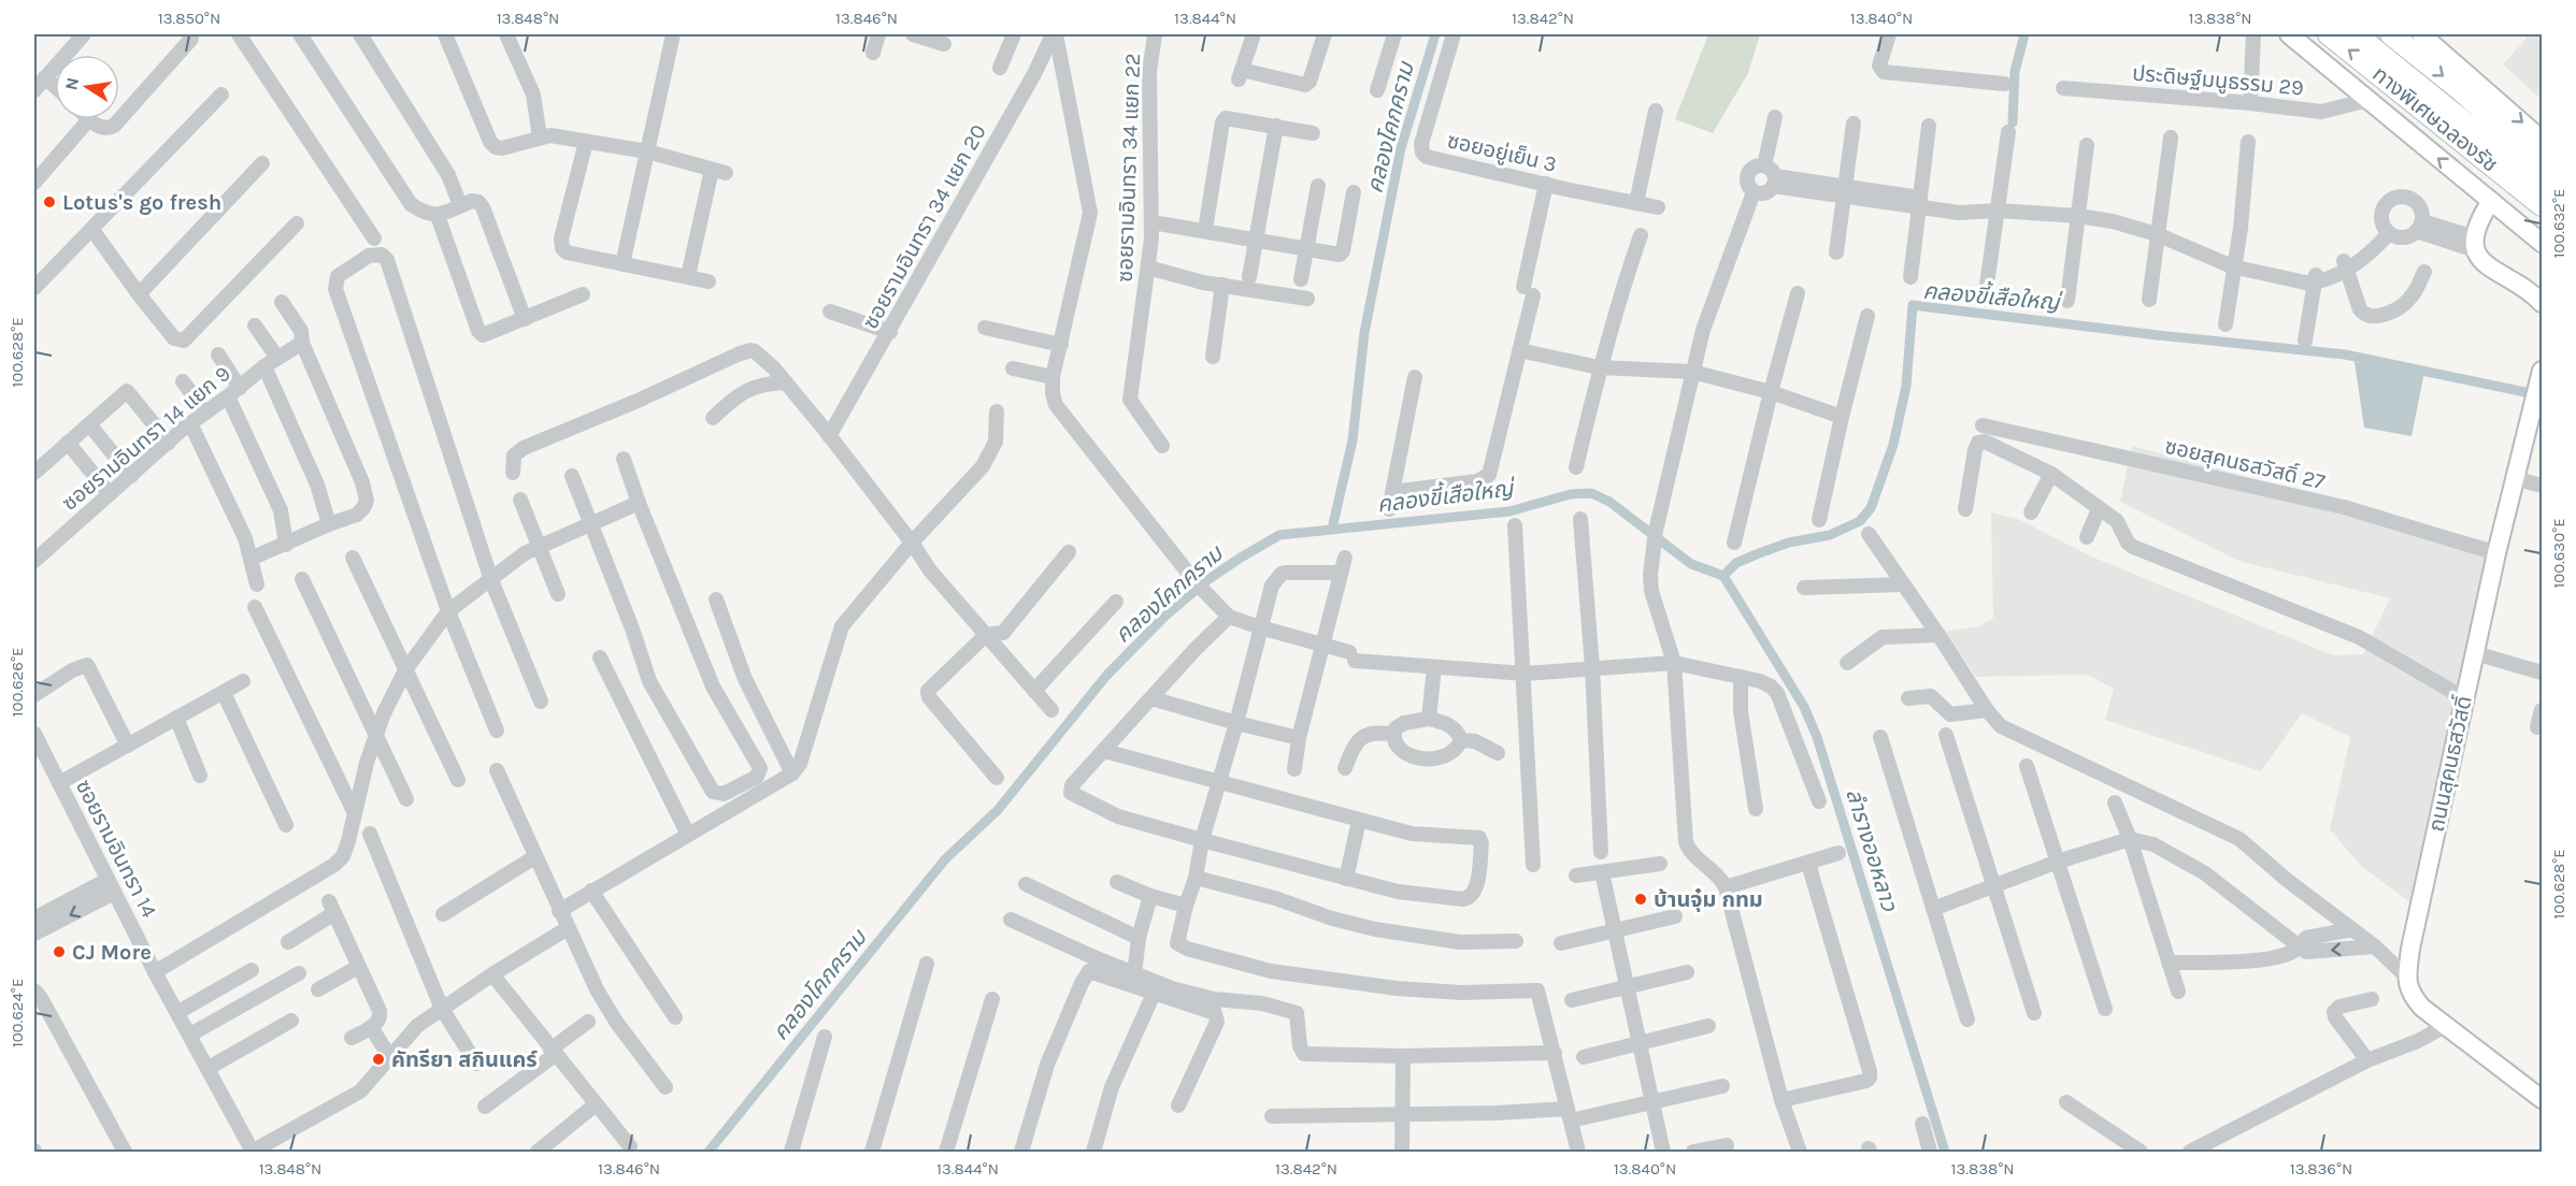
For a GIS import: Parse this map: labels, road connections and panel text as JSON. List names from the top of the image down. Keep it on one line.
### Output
{"streets":{"highway":["ทางพิเศษฉลองรัช"],"main road":["ถนนสุคนธสวัสดิ์"],"street":["ประดิษฐ์มนูธรรม 29","ซอยอยู่เย็น 3","ซอยรามอินทรา 34 แยก 22","ซอยรามอินทรา 34 แยก 20","ซอยรามอินทรา 14 แยก 9","ซอยสุคนธสวัสดิ์ 27","ซอยรามอินทรา 14"]},"crossings":[["ซอยสุคนธสวัสดิ์ 27","ถนนสุคนธสวัสดิ์"]],"water":["คลองโคกคราม","คลองขี้เสือใหญ่","ลำรางออหลาว"],"places":["Lotus's go fresh","บ้านจุ๋ม กทม","CJ More","คัทรียา สกินแคร์"],"north":"left","coordinates":["13.850°N","13.848°N","13.846°N","13.844°N","13.842°N","13.840°N","13.838°N","100.632°E","100.628°E","100.630°E","100.626°E","100.624°E","13.836°N"]}
